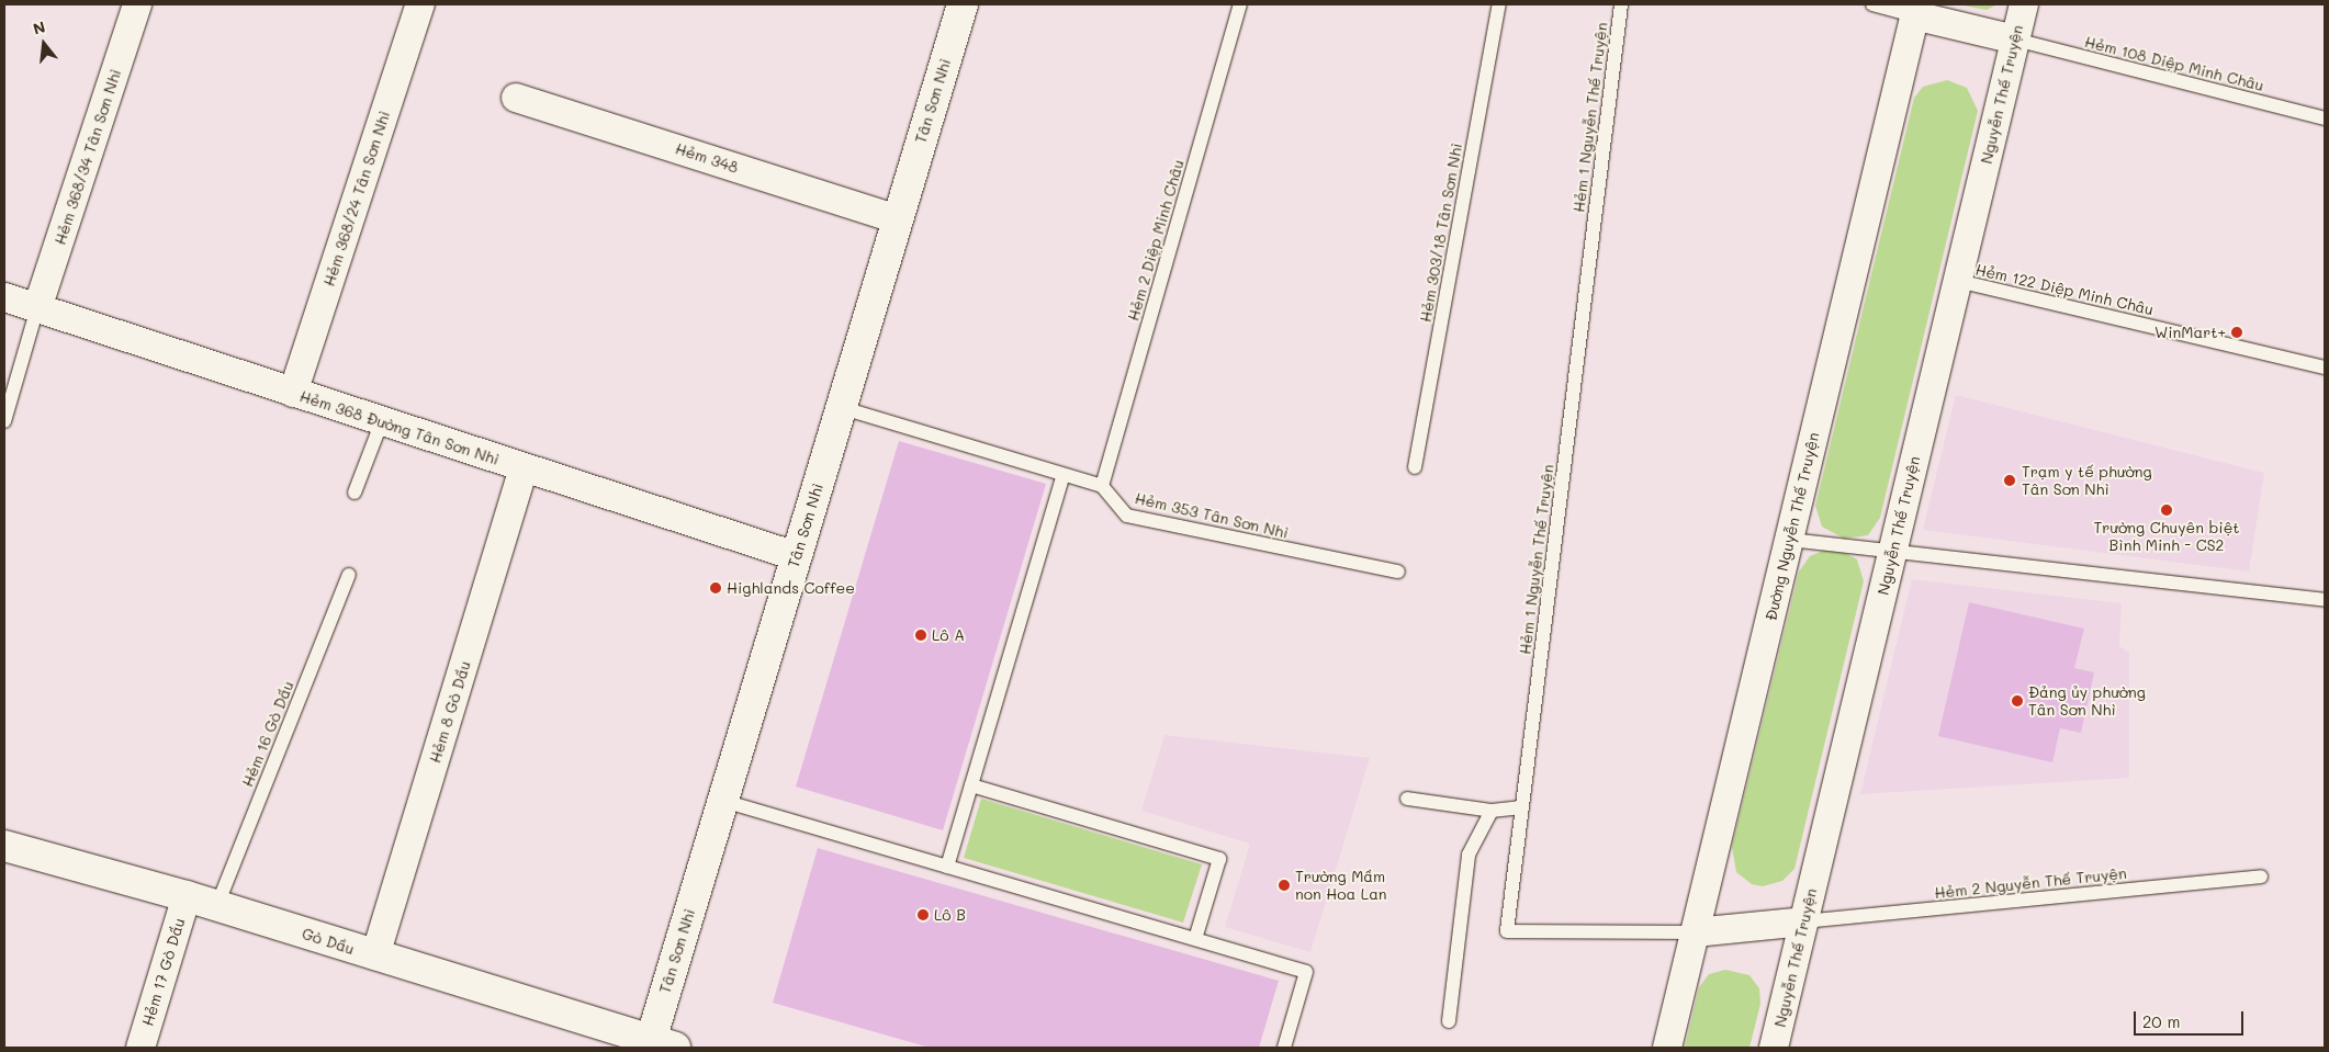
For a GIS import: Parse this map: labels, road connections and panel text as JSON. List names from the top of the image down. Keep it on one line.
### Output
{"streets":{"street":["Nguyễn Thế Truyện","Tân Sơn Nhì","Hẻm 368/34 Tân Sơn Nhì","Hẻm 348","Hẻm 368/24 Tân Sơn Nhì","Hẻm 368 Đường Tân Sơn Nhì","Đường Nguyễn Thế Truyện","Hẻm 8 Gò Dầu","Gò Dầu","Hẻm 17 Gò Dầu"],"lane":["Hẻm 108 Diệp Minh Châu","Hẻm 1 Nguyễn Thế Truyện","Hẻm 303/18 Tân Sơn Nhì","Hẻm 2 Diệp Minh Châu","Hẻm 122 Diệp Minh Châu","Hẻm 353 Tân Sơn Nhì","Hẻm 16 Gò Dầu","Hẻm 2 Nguyễn Thế Truyện"]},"crossings":[["Hẻm 108 Diệp Minh Châu","Nguyễn Thế Truyện"],["Nguyễn Thế Truyện","Hẻm 122 Diệp Minh Châu"],["Nguyễn Thế Truyện","Hẻm 2 Nguyễn Thế Truyện"],["Tân Sơn Nhì","Hẻm 348"],["Tân Sơn Nhì","Hẻm 368 Đường Tân Sơn Nhì"],["Tân Sơn Nhì","Gò Dầu"],["Hẻm 1 Nguyễn Thế Truyện","Đường Nguyễn Thế Truyện"],["Hẻm 368/34 Tân Sơn Nhì","Hẻm 368 Đường Tân Sơn Nhì"],["Hẻm 368/24 Tân Sơn Nhì","Hẻm 368 Đường Tân Sơn Nhì"],["Hẻm 2 Diệp Minh Châu","Hẻm 353 Tân Sơn Nhì"],["Hẻm 368 Đường Tân Sơn Nhì","Hẻm 8 Gò Dầu"],["Hẻm 8 Gò Dầu","Gò Dầu"],["Hẻm 16 Gò Dầu","Gò Dầu"],["Gò Dầu","Hẻm 17 Gò Dầu"]],"places":["WinMart+","Trạm y tế phường Tân Sơn Nhì","Trường Chuyên biệt Bình Minh - CS2","Highlands Coffee","Lô A","Đảng ủy phường Tân Sơn Nhì","Trường Mầm non Hoa Lan","Lô B"],"scale_bar":"20 m","north":"top"}
